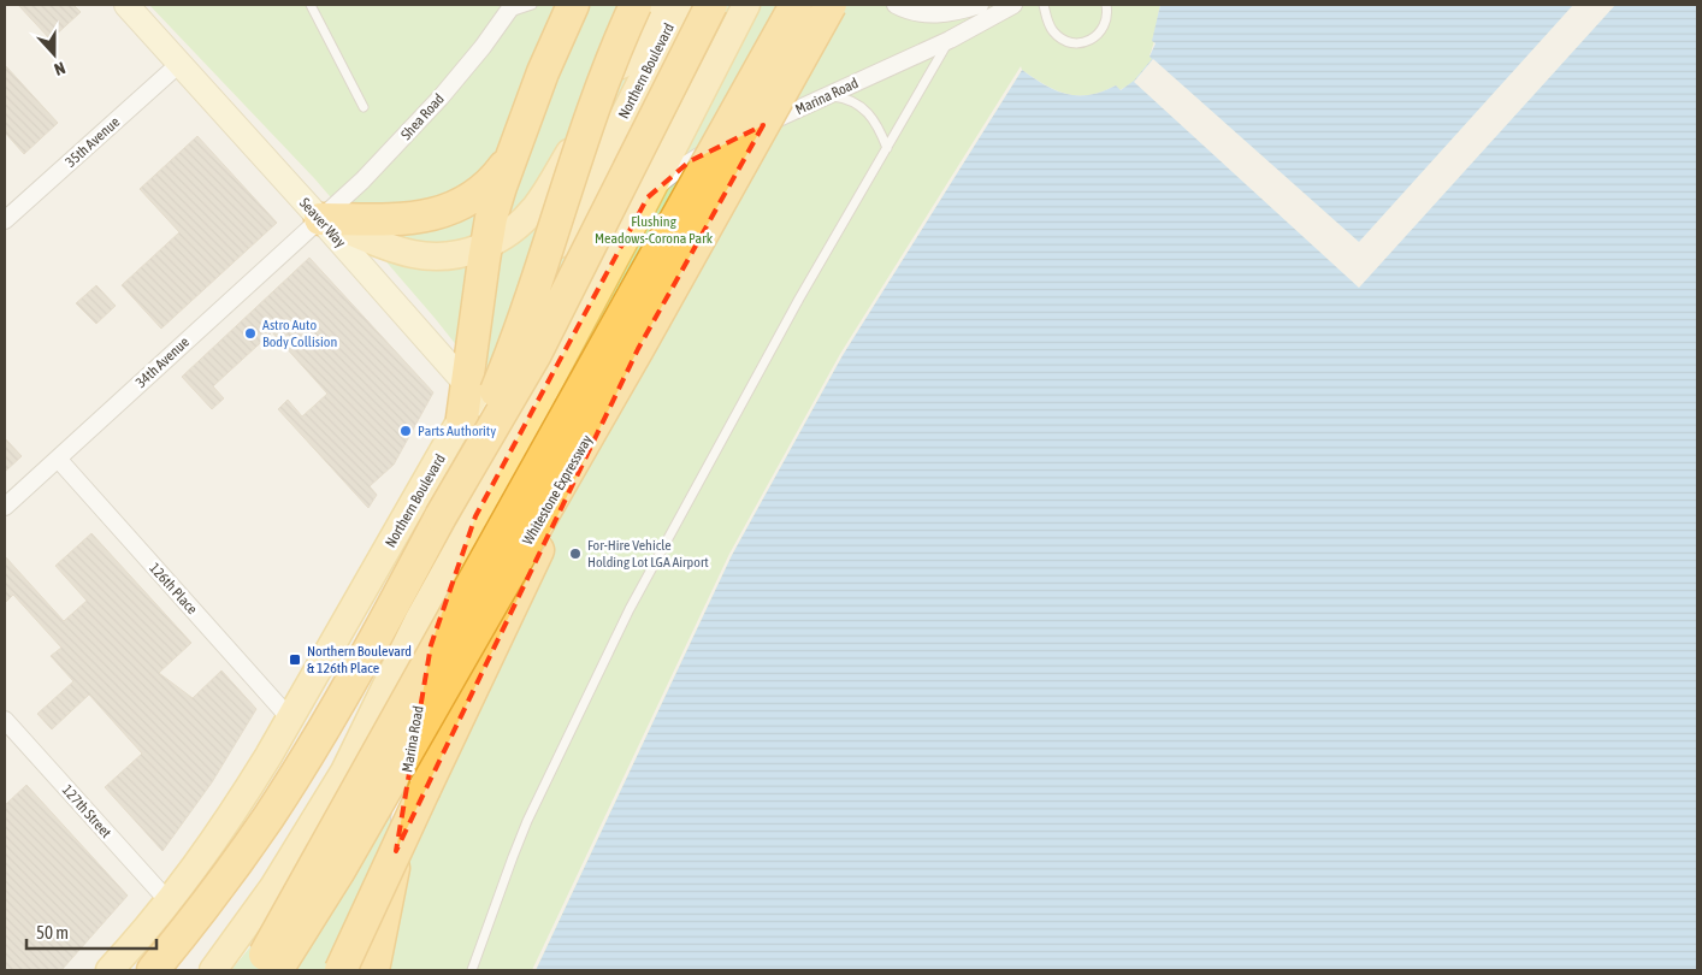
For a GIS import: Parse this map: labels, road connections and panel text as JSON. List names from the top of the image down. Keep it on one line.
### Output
{"streets":{"highway":["Whitestone Expressway"],"main road":["Northern Boulevard","Seaver Way"],"street":["Marina Road","Shea Road","35th Avenue","34th Avenue","126th Place","127th Street"]},"crossings":[["Northern Boulevard","Seaver Way"],["Northern Boulevard","126th Place"],["Northern Boulevard","127th Street"],["Shea Road","Seaver Way"],["Shea Road","34th Avenue"],["35th Avenue","Seaver Way"],["Seaver Way","34th Avenue"],["34th Avenue","126th Place"]],"parks":["Flushing Meadows-Corona Park"],"places":{"other":["Astro Auto Body Collision","Parts Authority","For-Hire Vehicle Holding Lot LGA Airport"],"transit":["Northern Boulevard & 126th Place"]},"scale_bar":"50 m","north":"bottom"}
